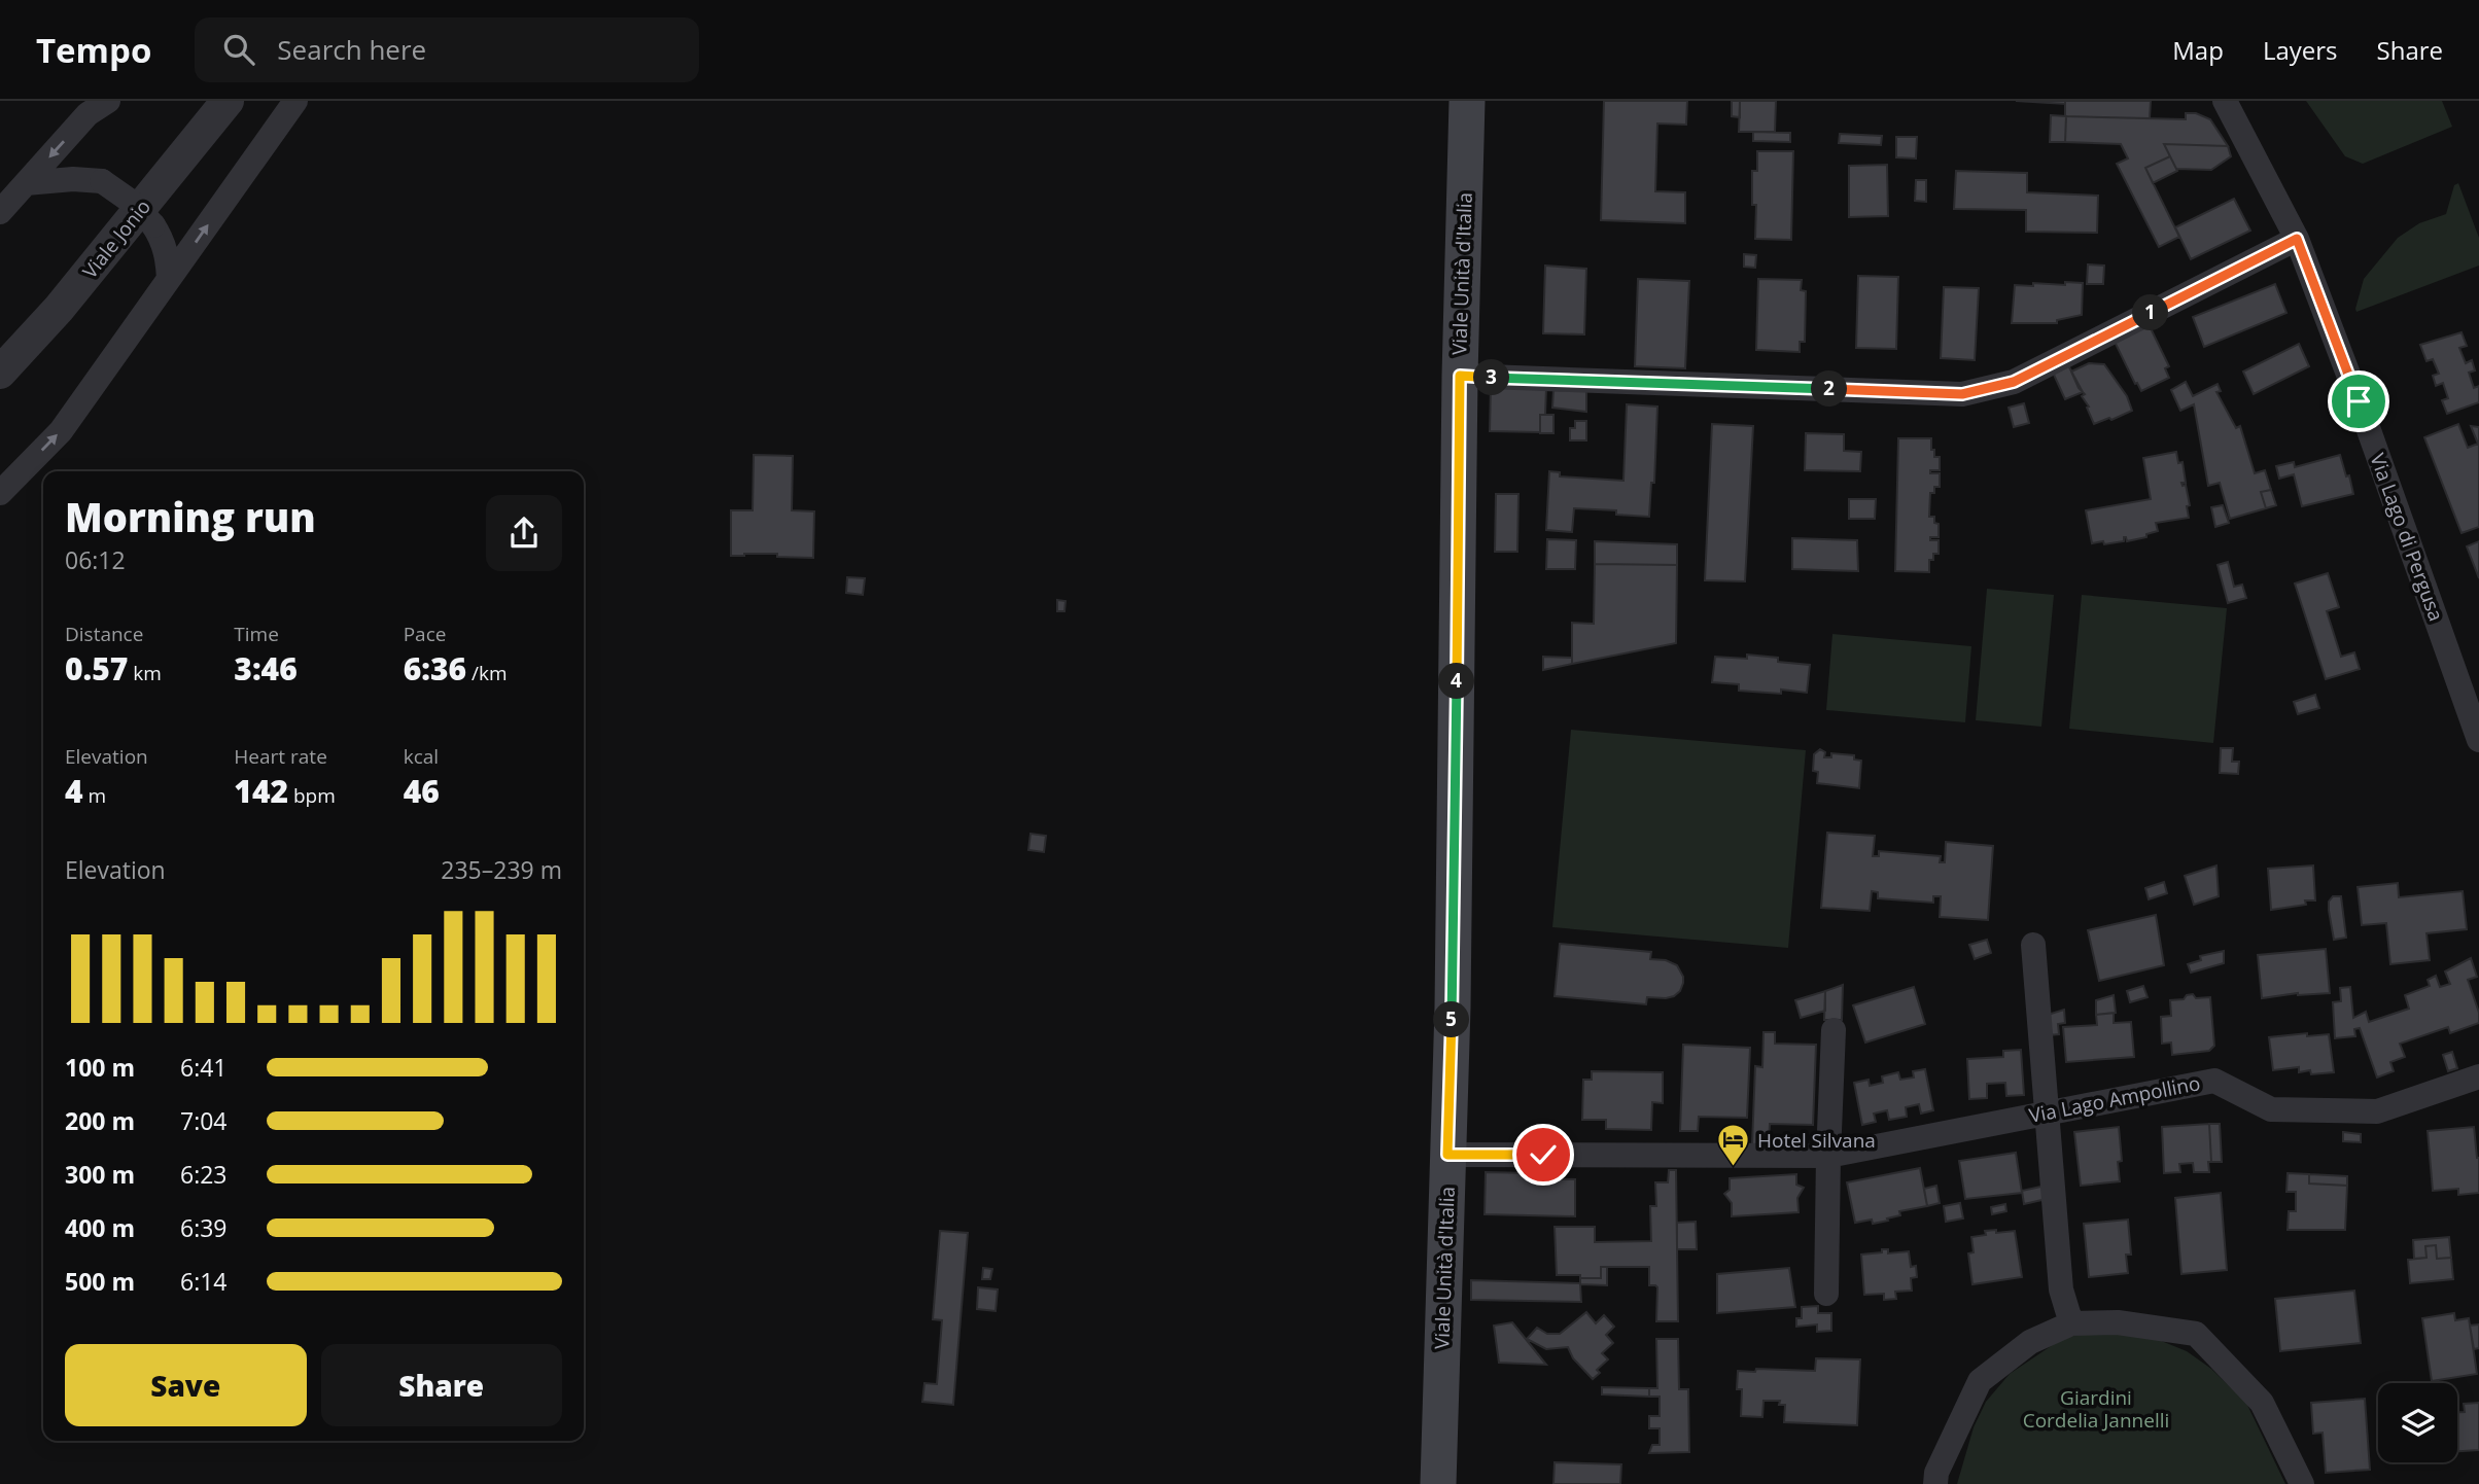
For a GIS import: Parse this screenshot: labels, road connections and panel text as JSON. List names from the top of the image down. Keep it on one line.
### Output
{"streets":{"main road":["Viale Unità d'Italia"],"street":["Viale Jonio","Via Lago di Pergusa","Via Lago Ampollino"]},"crossings":[["Viale Unità d'Italia","Via Lago Ampollino"]],"parks":["Giardini Cordelia Jannelli"],"places":{"hotel":["Hotel Silvana"]},"page":{"header":"Tempo","search":"Search here","nav":["Map","Layers","Share"],"pins":["1","3","2","4","5"],"heading":["Morning run","06:12"],"stats":[["Distance","0.57 km"],["Time","3:46"],["Pace","6:36 /km"],["Elevation","4 m"],["Heart rate","142 bpm"],["kcal","46"]],"chart":["Elevation","235–239 m"],"list":[{"name":"100 m","note":"6:41"},{"name":"200 m","note":"7:04"},{"name":"300 m","note":"6:23"},{"name":"400 m","note":"6:39"},{"name":"500 m","note":"6:14"}],"buttons":["Save","Share"]}}
